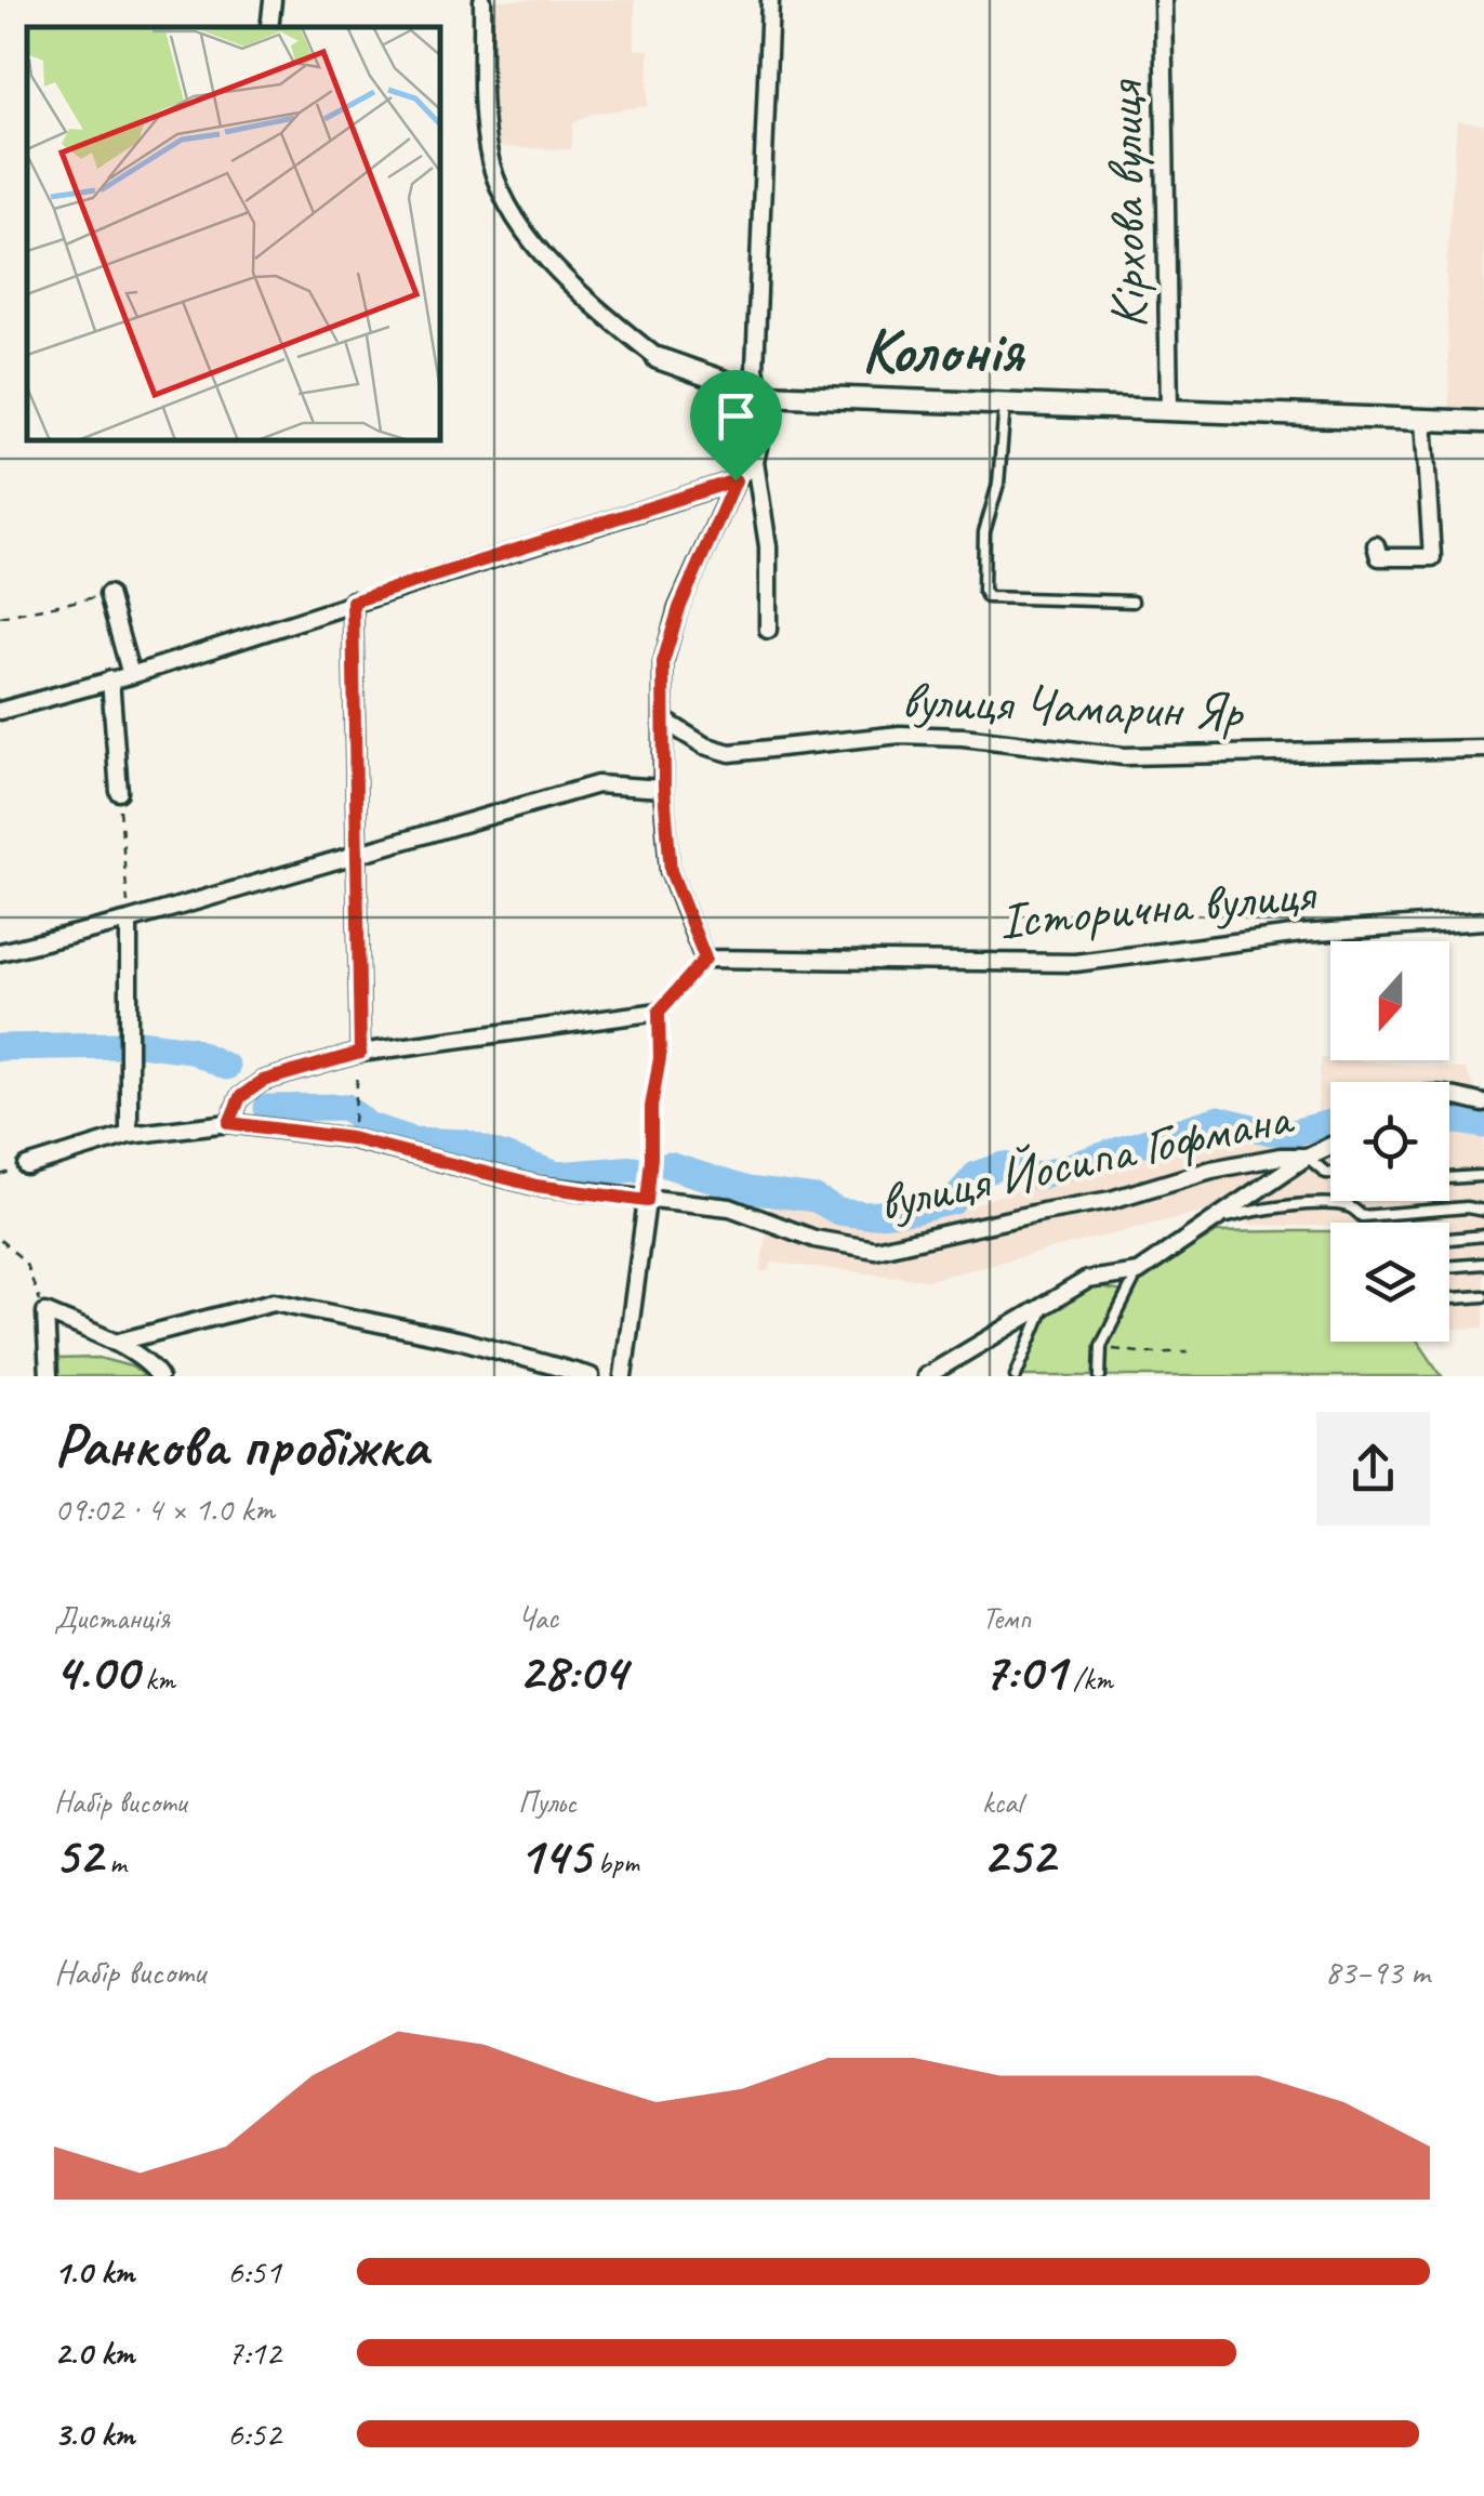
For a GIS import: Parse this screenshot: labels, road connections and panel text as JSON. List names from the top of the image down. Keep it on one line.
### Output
{"streets":{"street":["Кірхова вулиця","вулиця Чамарин Яр","Історична вулиця","вулиця Йосипа Гофмана"]},"districts":["Колонія"],"north":"bottom","page":{"heading":["Ранкова пробіжка","09:02 · 4 × 1.0 km"],"stats":[["Дистанція","4.00 km"],["Час","28:04"],["Темп","7:01 /km"],["Набір висоти","52 m"],["Пульс","145 bpm"],["kcal","252"]],"chart":["Набір висоти","83–93 m"],"list":[{"name":"1.0 km","note":"6:51"},{"name":"2.0 km","note":"7:12"},{"name":"3.0 km","note":"6:52"}]}}
